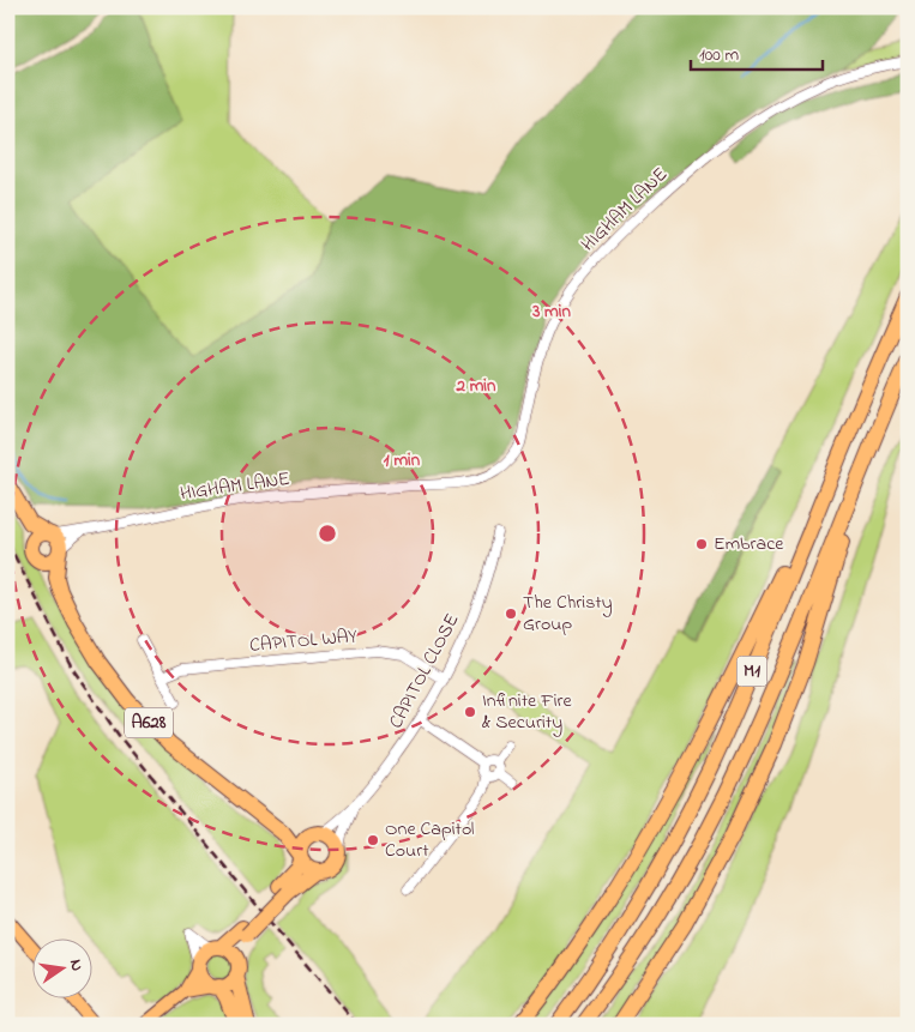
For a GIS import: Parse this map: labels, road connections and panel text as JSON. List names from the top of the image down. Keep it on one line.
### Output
{"streets":{"highway":["M1","A628"],"street":["HIGHAM LANE","CAPITOL WAY","CAPITOL CLOSE"]},"crossings":[["HIGHAM LANE","A628"],["CAPITOL WAY","CAPITOL CLOSE"],["CAPITOL CLOSE","A628"]],"places":["Embrace","The Christy Group","Infinite Fire & Security","One Capitol Court"],"scale_bar":"100 m","north":"right","rings":["3 min","2 min","1 min"]}
